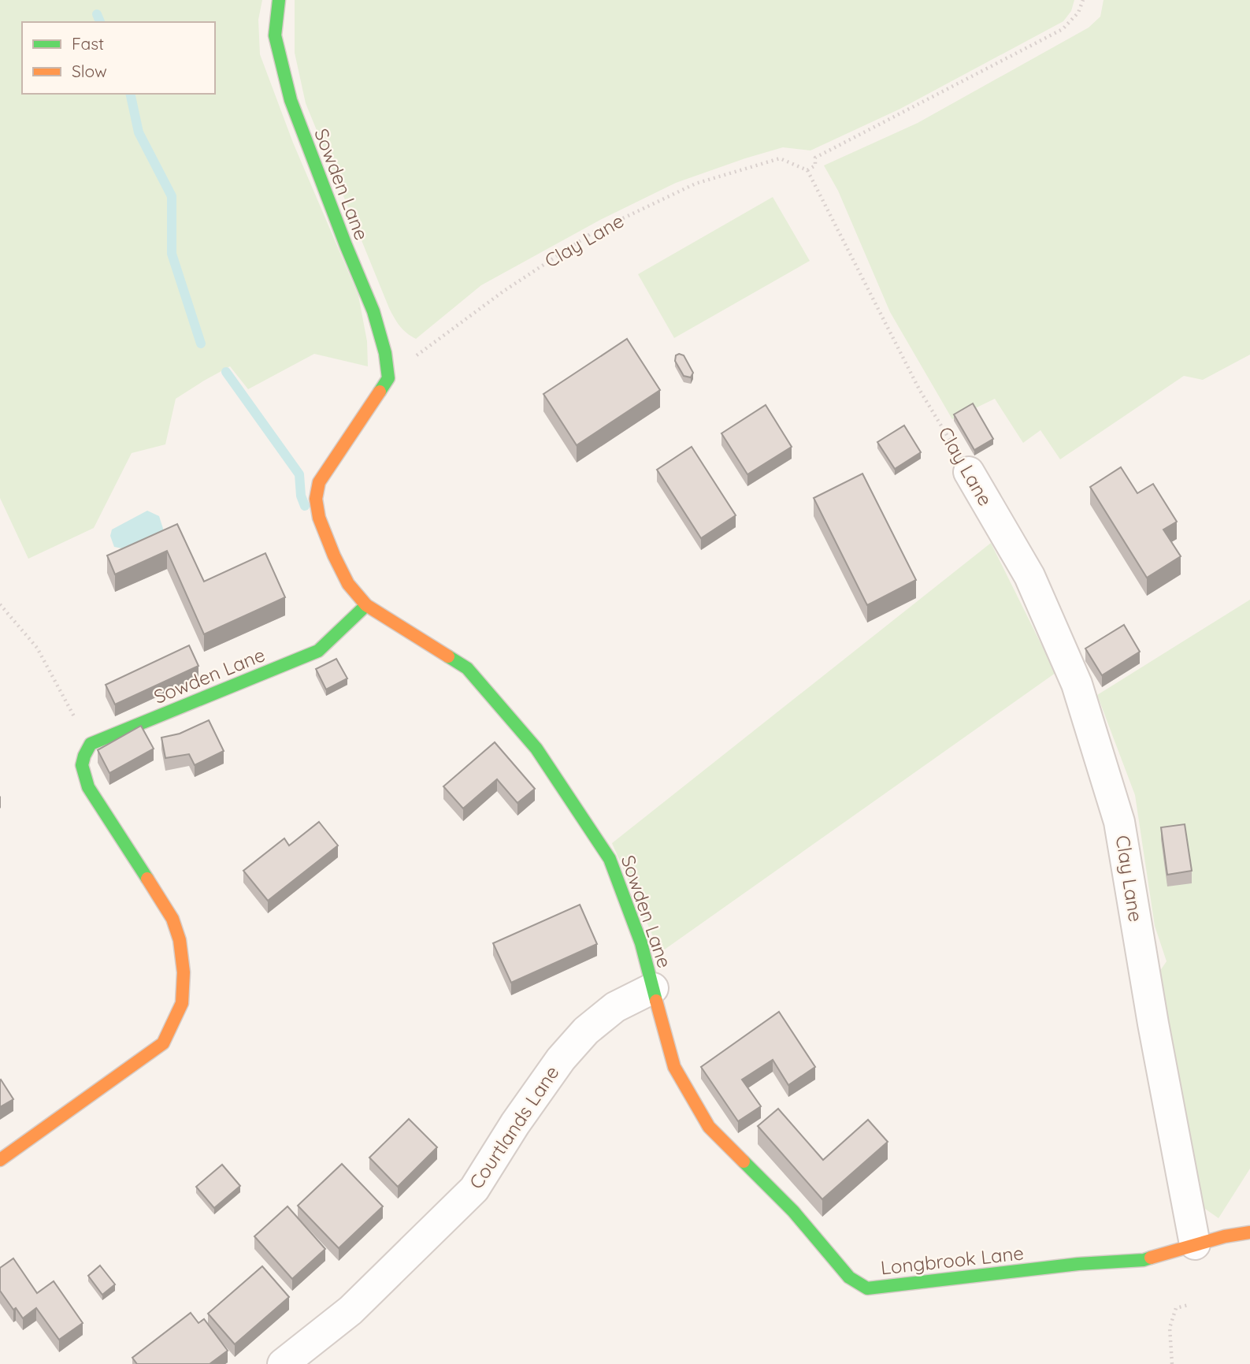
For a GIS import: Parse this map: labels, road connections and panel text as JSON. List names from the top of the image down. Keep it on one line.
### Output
{"streets":{"street":["Sowden Lane","Clay Lane","Courtlands Lane","Longbrook Lane"]},"crossings":[["Sowden Lane","Clay Lane"],["Sowden Lane","Courtlands Lane"],["Sowden Lane","Longbrook Lane"],["Clay Lane","Longbrook Lane"],["Courtlands Lane","Longbrook Lane"]],"legend":["Fast","Slow"]}
